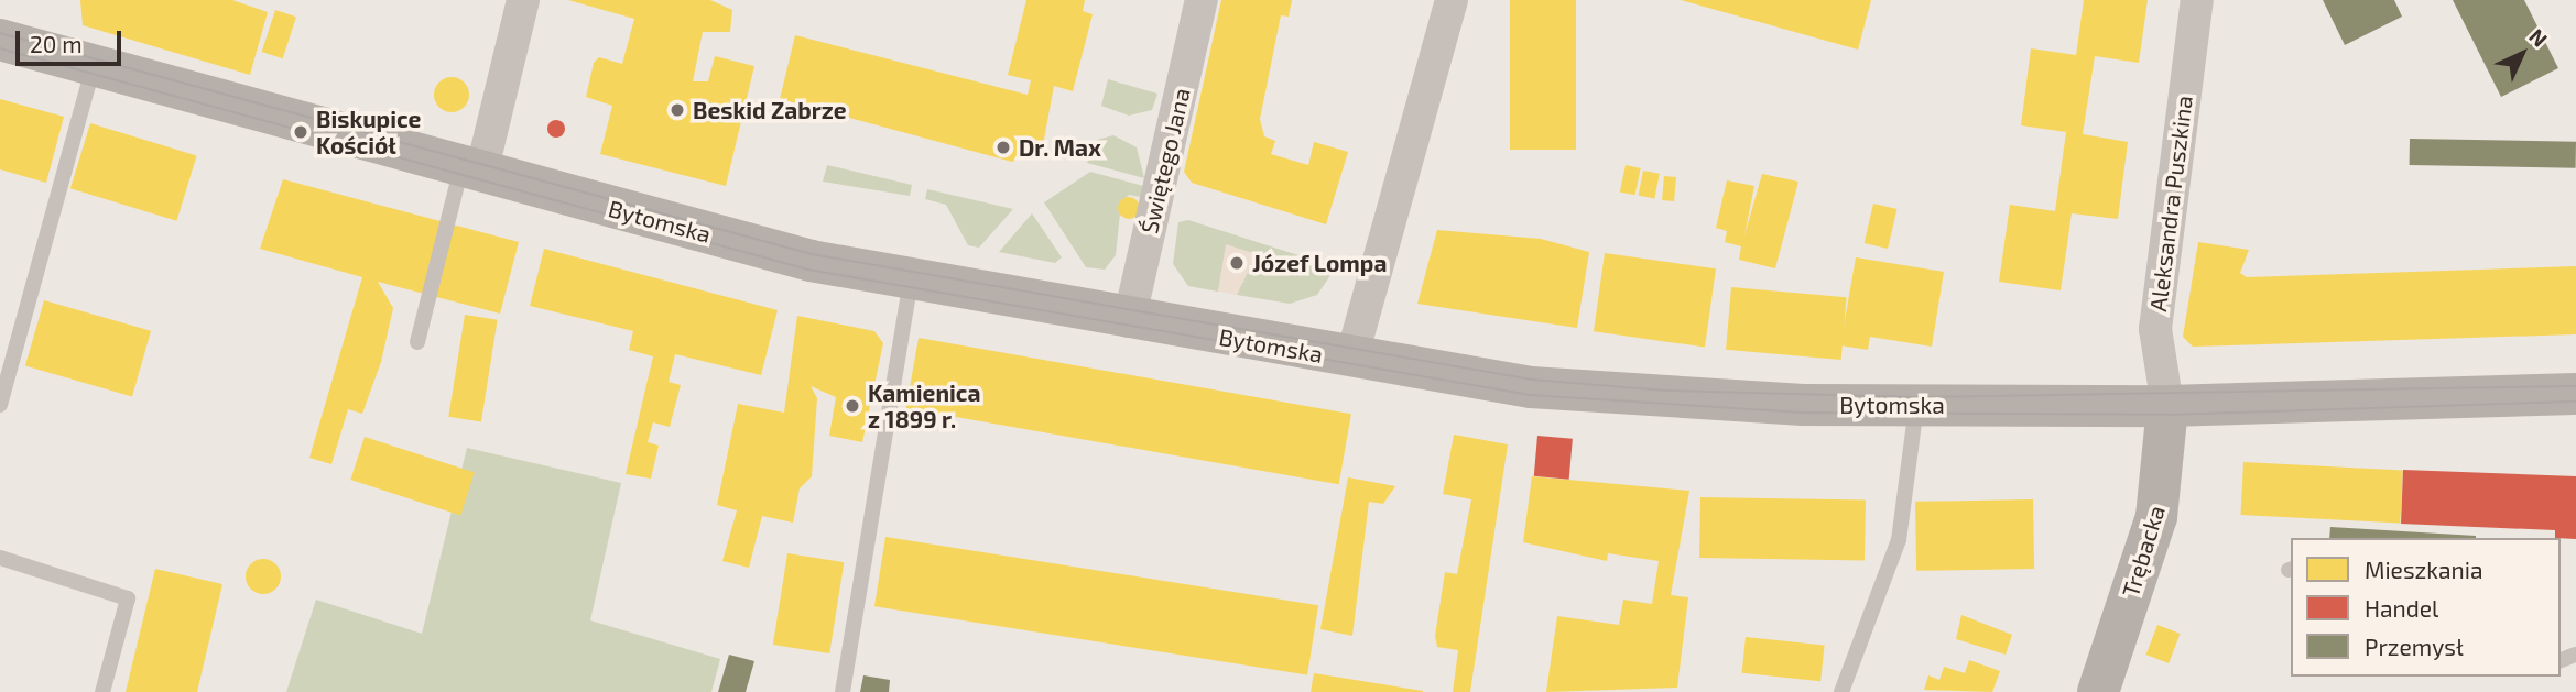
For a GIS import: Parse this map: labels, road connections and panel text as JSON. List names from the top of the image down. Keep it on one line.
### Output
{"streets":{"street":["Świętego Jana","Aleksandra Puszkina","Bytomska","Trębacka"]},"crossings":[["Świętego Jana","Bytomska"],["Aleksandra Puszkina","Bytomska"],["Aleksandra Puszkina","Trębacka"],["Bytomska","Trębacka"]],"places":["Beskid Zabrze","Biskupice Kościół","Dr. Max","Józef Lompa","Kamienica z 1899 r."],"legend":["Mieszkania","Handel","Przemysł"],"scale_bar":"20 m","north":"top right"}
